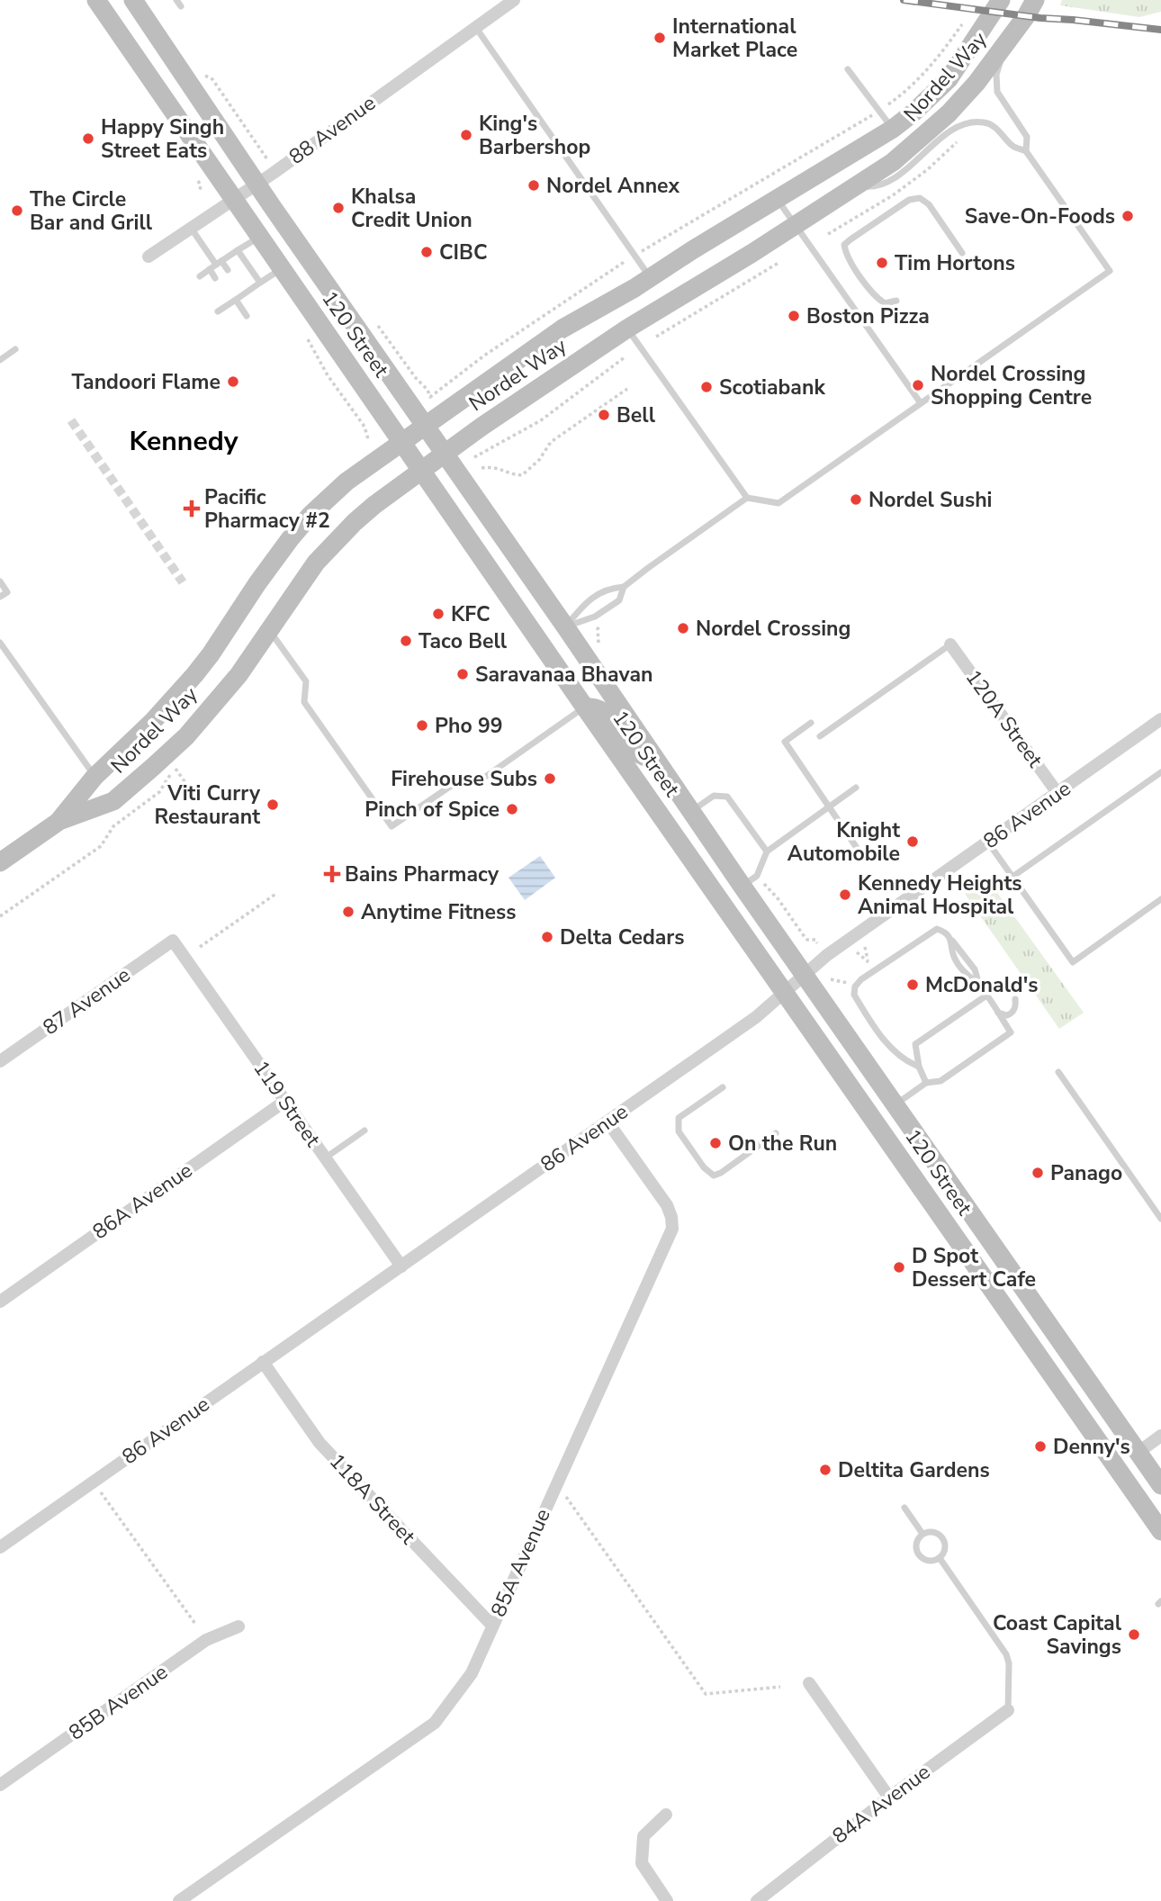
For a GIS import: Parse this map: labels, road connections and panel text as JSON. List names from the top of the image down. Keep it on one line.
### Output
{"streets":{"main road":["Nordel Way","120 Street"],"street":["88 Avenue","120A Street","86 Avenue","87 Avenue","119 Street","86A Avenue","118A Street","85A Avenue","85B Avenue","84A Avenue"]},"crossings":[["Nordel Way","120 Street"],["88 Avenue","120 Street"],["120 Street","86 Avenue"],["120A Street","86 Avenue"],["86 Avenue","119 Street"],["86 Avenue","118A Street"],["86 Avenue","85A Avenue"],["87 Avenue","119 Street"],["119 Street","86A Avenue"],["118A Street","85A Avenue"]],"districts":["Kennedy"],"places":{"other":["International Market Place","King's Barbershop","Happy Singh Street Eats","Nordel Annex","Khalsa Credit Union","The Circle Bar and Grill","Save-On-Foods","CIBC","Tim Hortons","Boston Pizza","Tandoori Flame","Nordel Crossing Shopping Centre","Scotiabank","Bell","Nordel Sushi","KFC","Nordel Crossing","Taco Bell","Saravanaa Bhavan","Pho 99","Firehouse Subs","Viti Curry Restaurant","Pinch of Spice","Knight Automobile","Kennedy Heights Animal Hospital","Anytime Fitness","Delta Cedars","McDonald's","On the Run","Panago","D Spot Dessert Cafe","Denny's","Deltita Gardens","Coast Capital Savings"],"health":["Pacific Pharmacy #2","Bains Pharmacy"]}}
